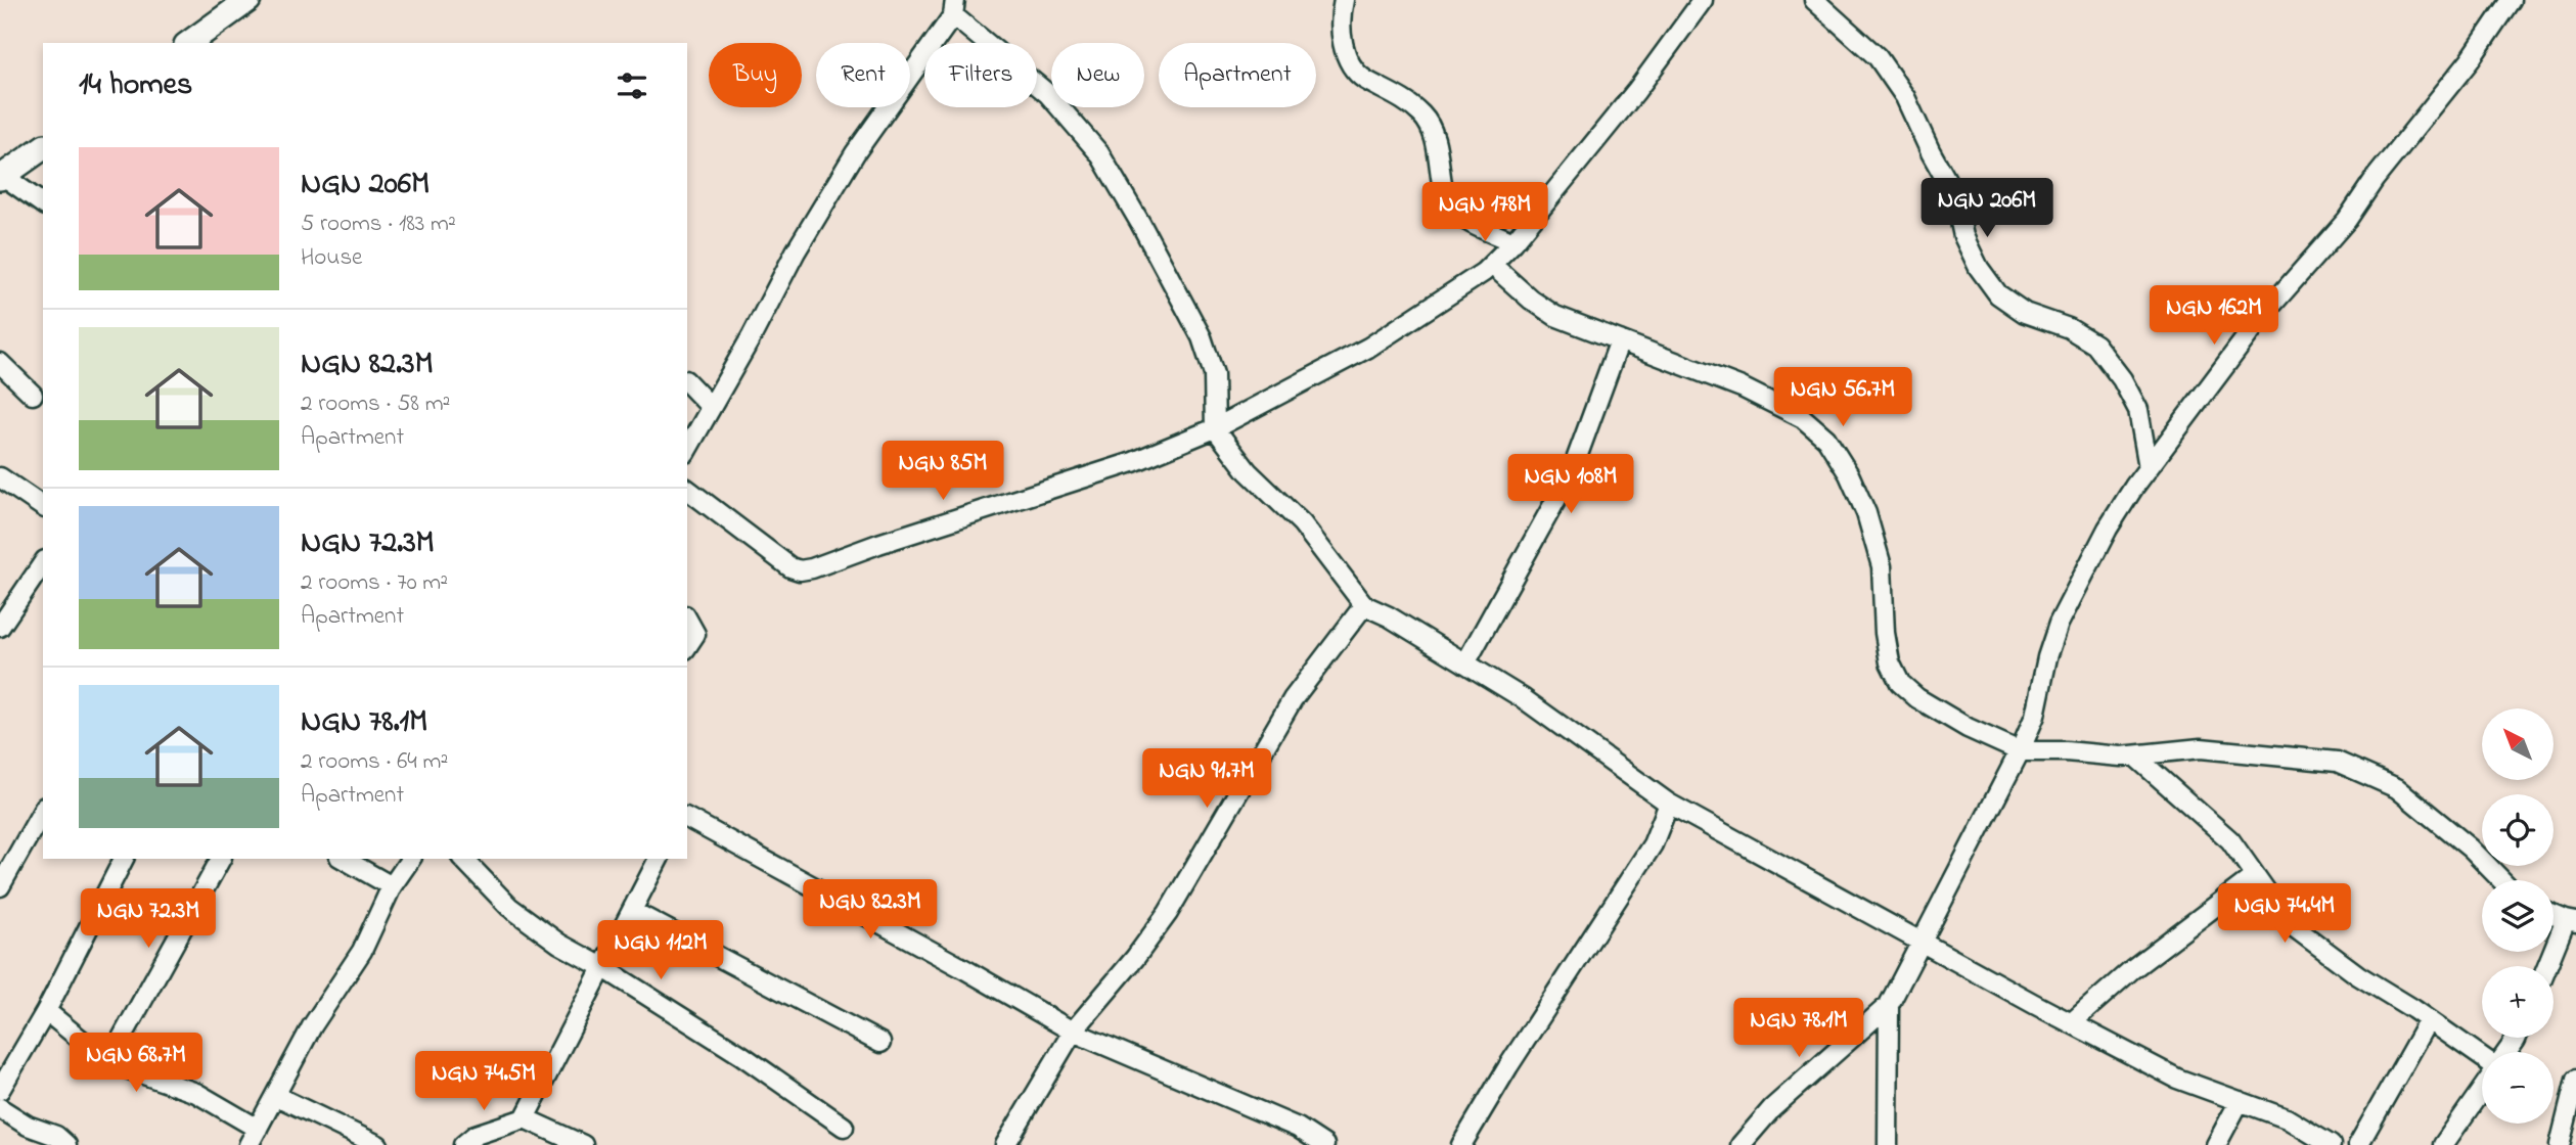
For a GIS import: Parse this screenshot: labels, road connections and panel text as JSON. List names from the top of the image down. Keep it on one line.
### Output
{"north":"top left","page":{"chip":["Buy","Rent","Filters","New","Apartment"],"heading":"14 homes","list":[{"name":"NGN 206M","note":"5 rooms · 183 m² · House"},{"name":"NGN 82.3M","note":"2 rooms · 58 m² · Apartment"},{"name":"NGN 72.3M","note":"2 rooms · 70 m² · Apartment"},{"name":"NGN 78.1M","note":"2 rooms · 64 m² · Apartment"}],"price":["NGN 206M","NGN 178M","NGN 162M","NGN 56.7M","NGN 85M","NGN 108M","NGN 91.7M","NGN 82.3M","NGN 74.4M","NGN 72.3M","NGN 112M","NGN 78.1M","NGN 68.7M","NGN 74.5M"],"map_buttons":["+","−"]}}
